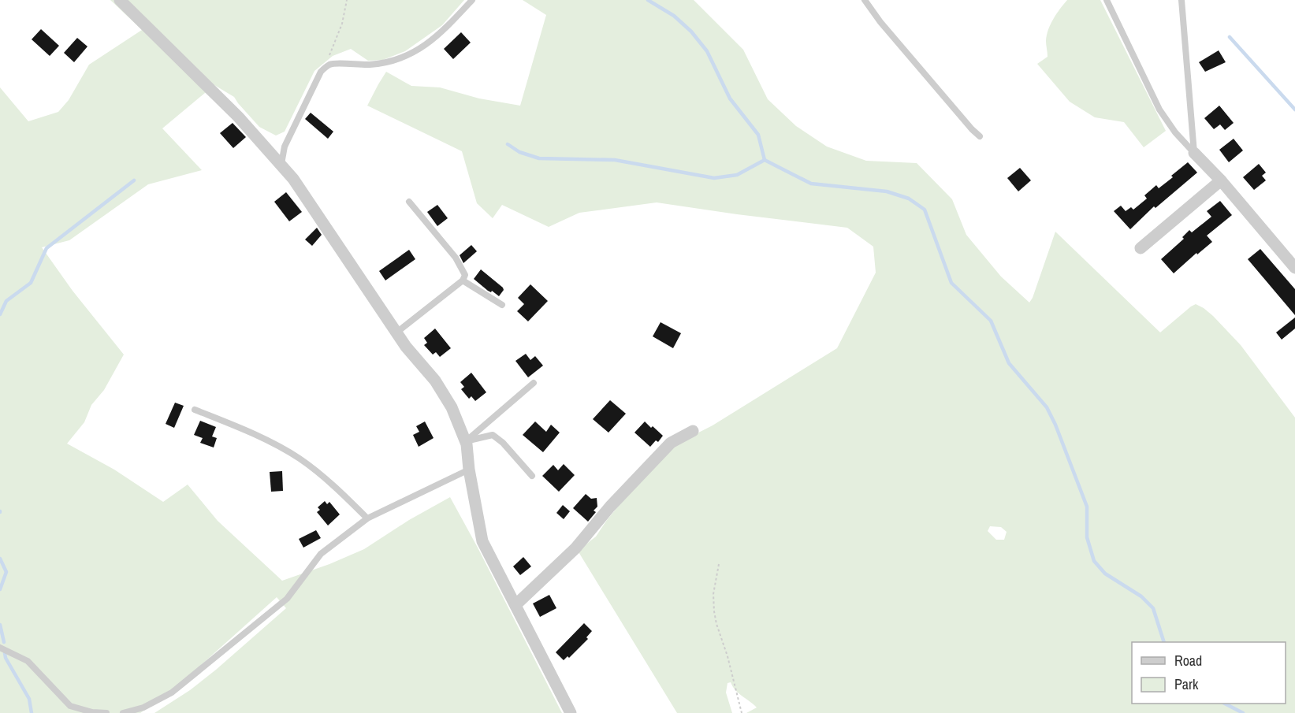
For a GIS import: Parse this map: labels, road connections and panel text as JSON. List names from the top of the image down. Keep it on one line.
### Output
{"legend":["Road","Park"]}
